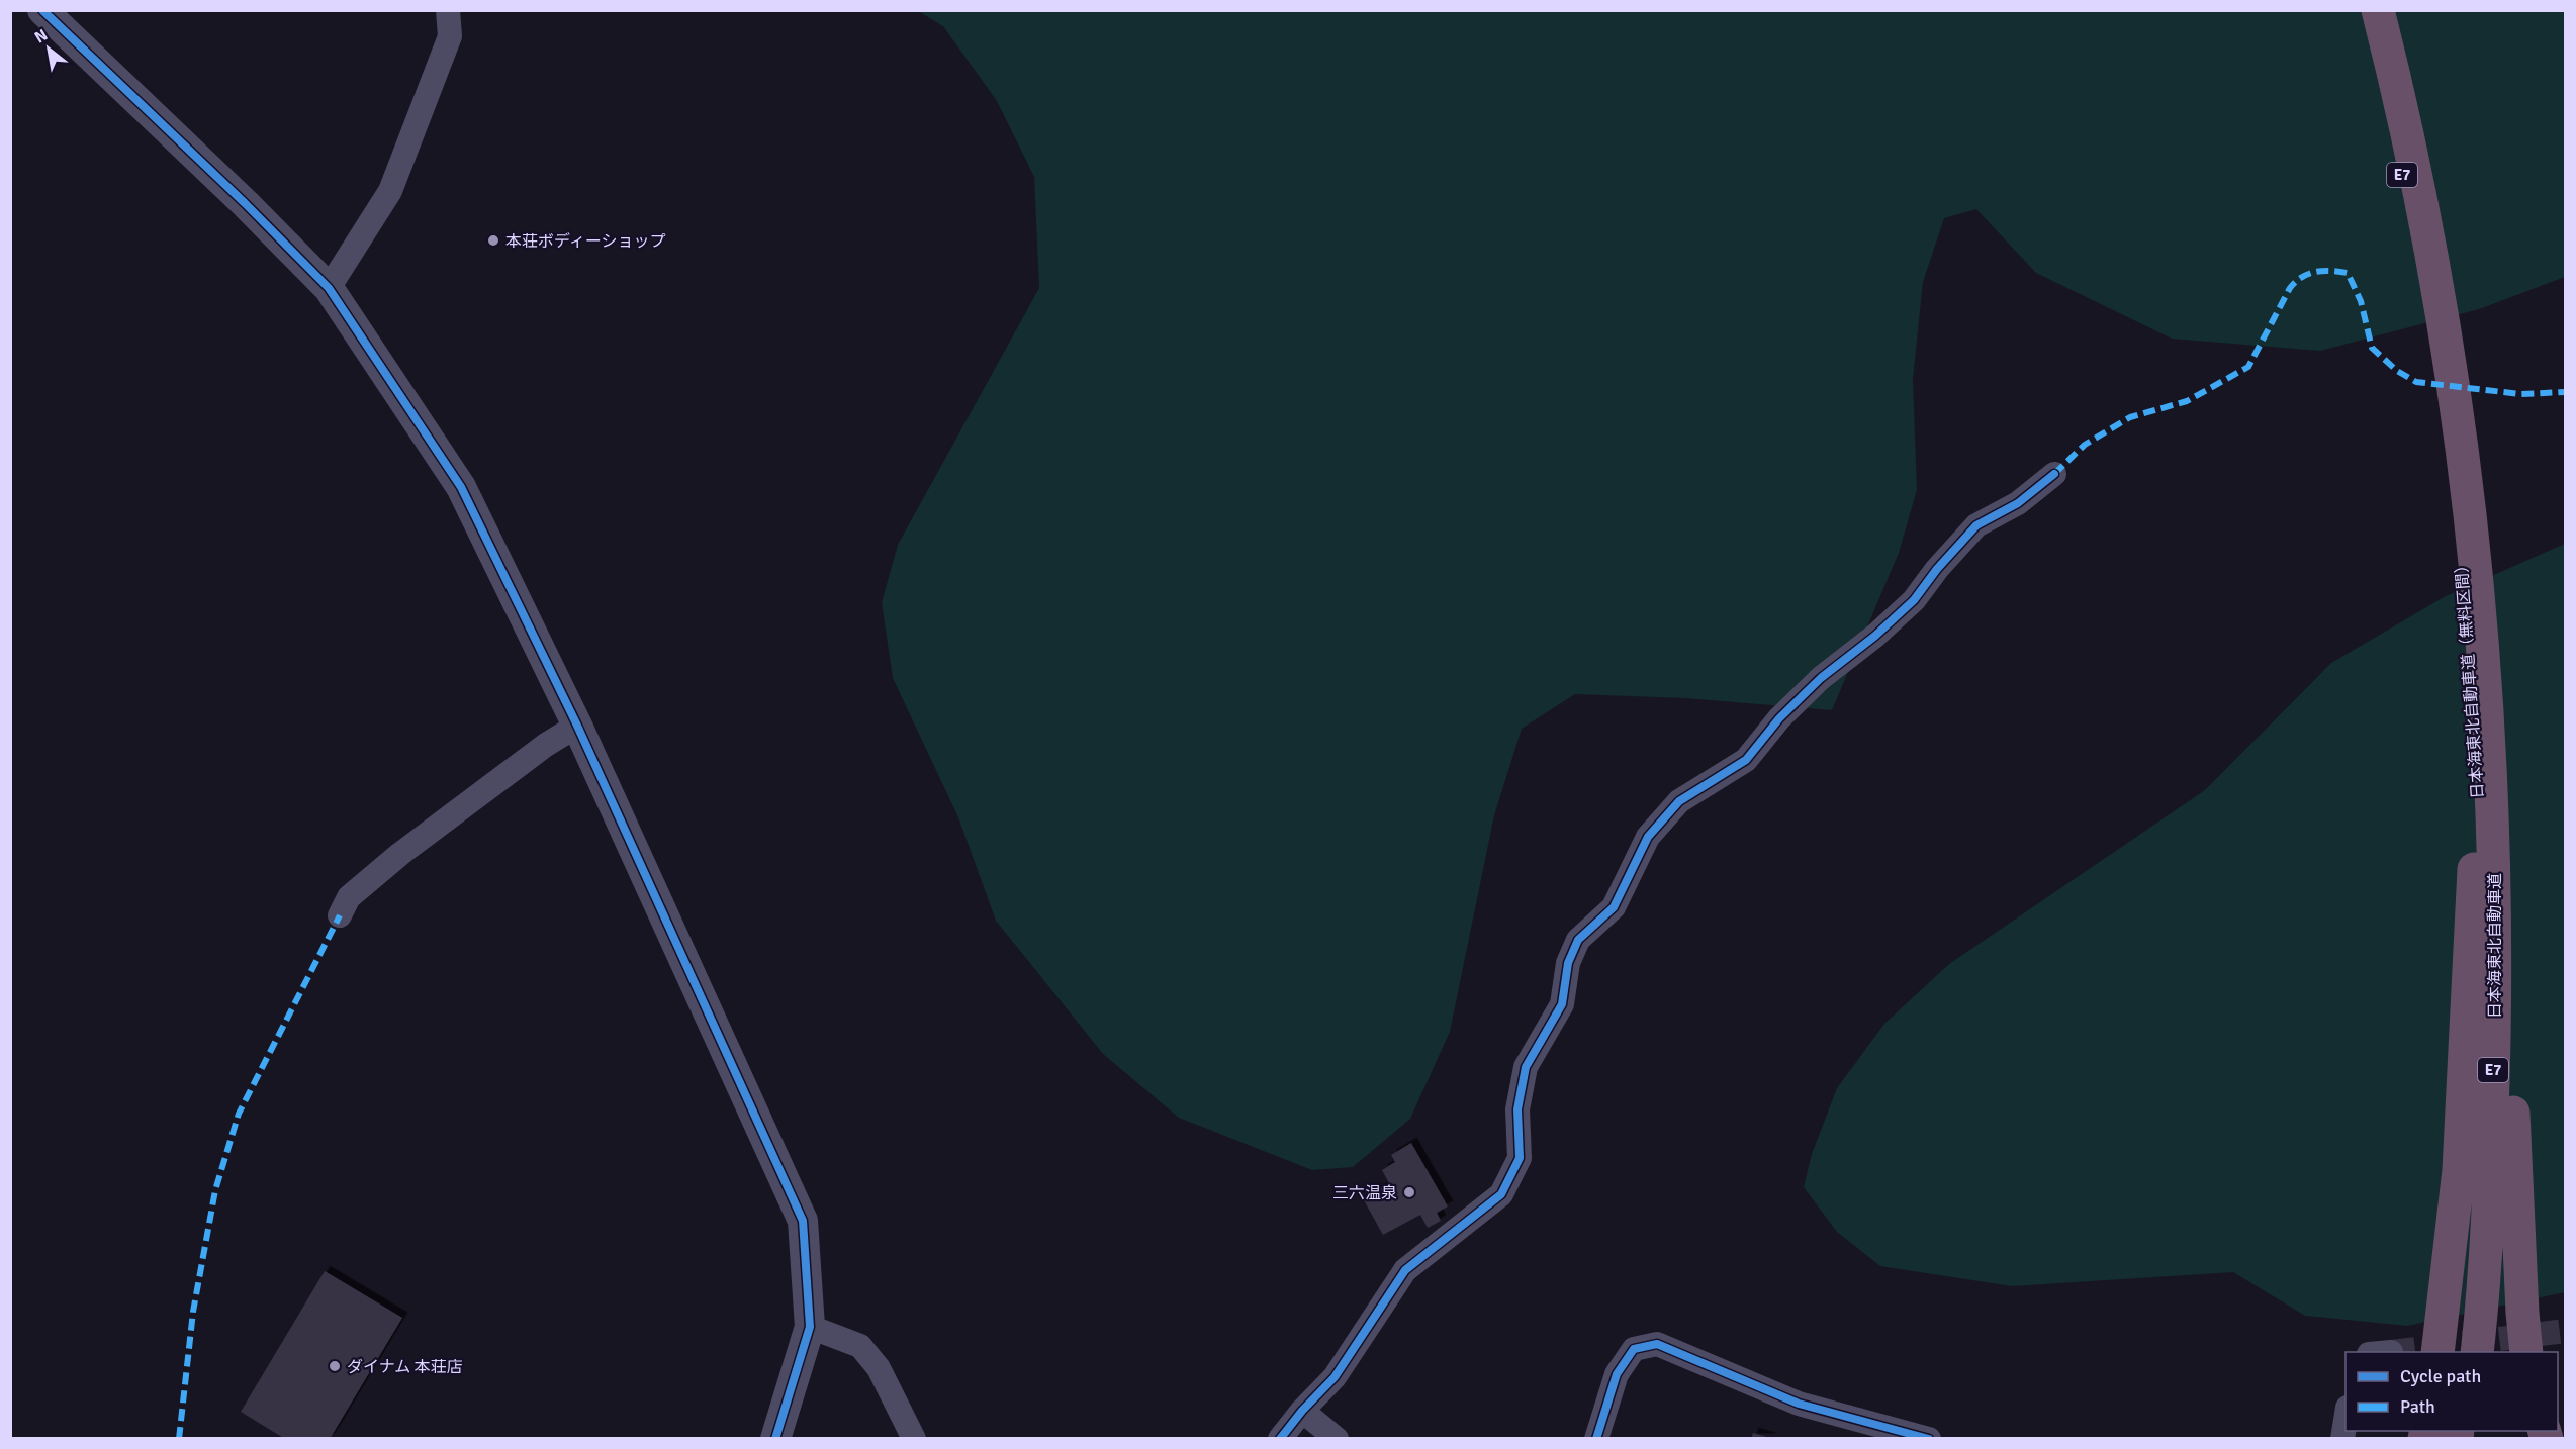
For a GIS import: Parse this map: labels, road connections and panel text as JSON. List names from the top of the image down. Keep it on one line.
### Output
{"streets":{"highway":["E7","日本海東北自動車道（無料区間）","日本海東北自動車道"]},"crossings":[["日本海東北自動車道（無料区間）","日本海東北自動車道"]],"places":["本荘ボディーショップ","三六温泉","ダイナム 本荘店"],"legend":["Cycle path","Path"],"north":"top left"}
